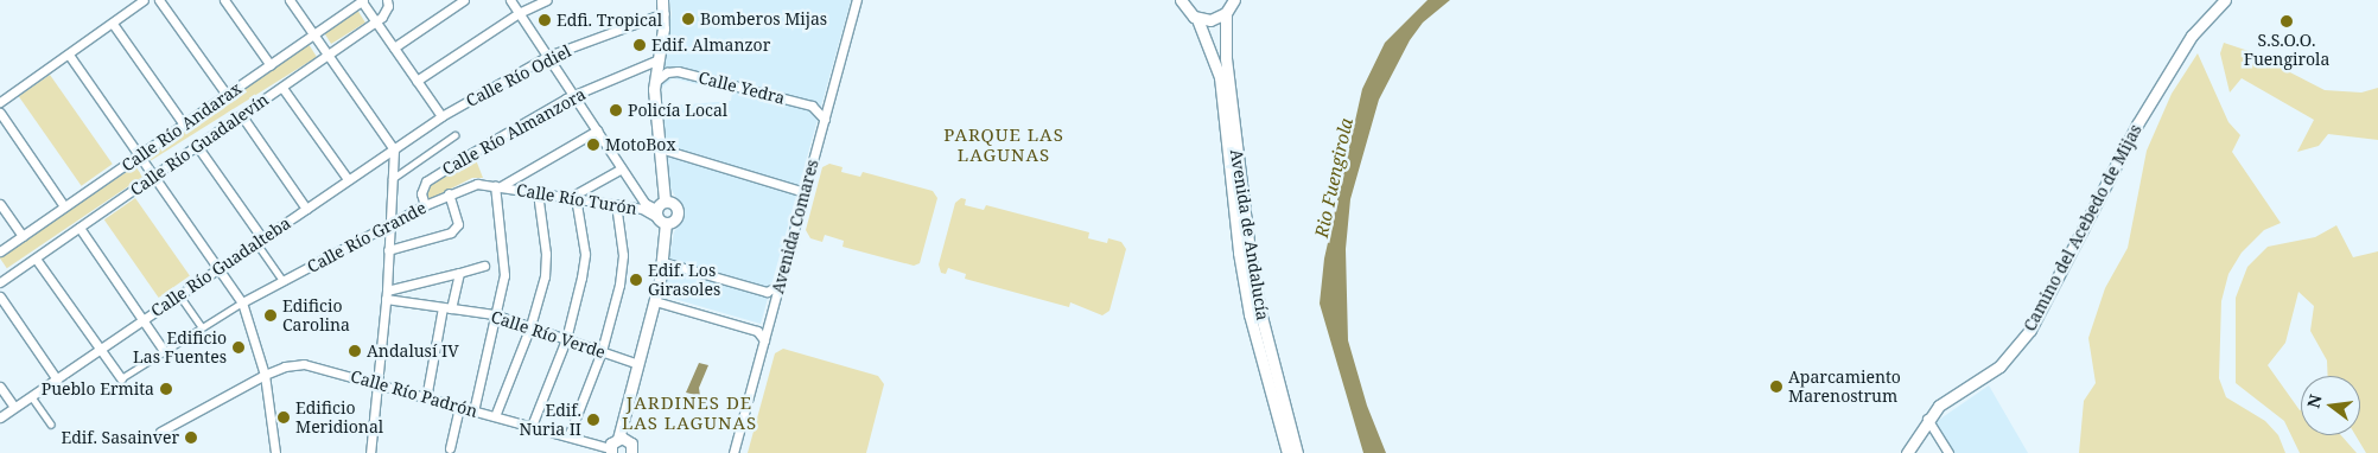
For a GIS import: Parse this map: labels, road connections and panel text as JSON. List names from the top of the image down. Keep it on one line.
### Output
{"streets":{"street":["Calle Río Odiel","Calle Yedra","Calle Río Andarax","Calle Río Almanzora","Calle Río Guadalevín","Calle Río Turón","Avenida Comares","Camino del Acebedo de Mijas","Avenida de Andalucía","Calle Río Grande","Calle Río Guadalteba","Calle Río Verde","Calle Río Padrón"]},"crossings":[["Calle Río Odiel","Calle Río Guadalteba"],["Calle Yedra","Avenida Comares"],["Calle Río Almanzora","Calle Río Grande"],["Calle Río Turón","Calle Río Grande"]],"districts":["PARQUE LAS LAGUNAS","JARDINES DE LAS LAGUNAS"],"water":["Rio Fuengirola"],"places":["Bomberos Mijas","Edfi. Tropical","S.S.O.O. Fuengirola","Edif. Almanzor","Policía Local","MotoBox","Edif. Los Girasoles","Edificio Carolina","Edificio Las Fuentes","Andalusí IV","Aparcamiento Marenostrum","Pueblo Ermita","Edificio Meridional","Edif. Nuria II","Edif. Sasainver"],"north":"left"}
